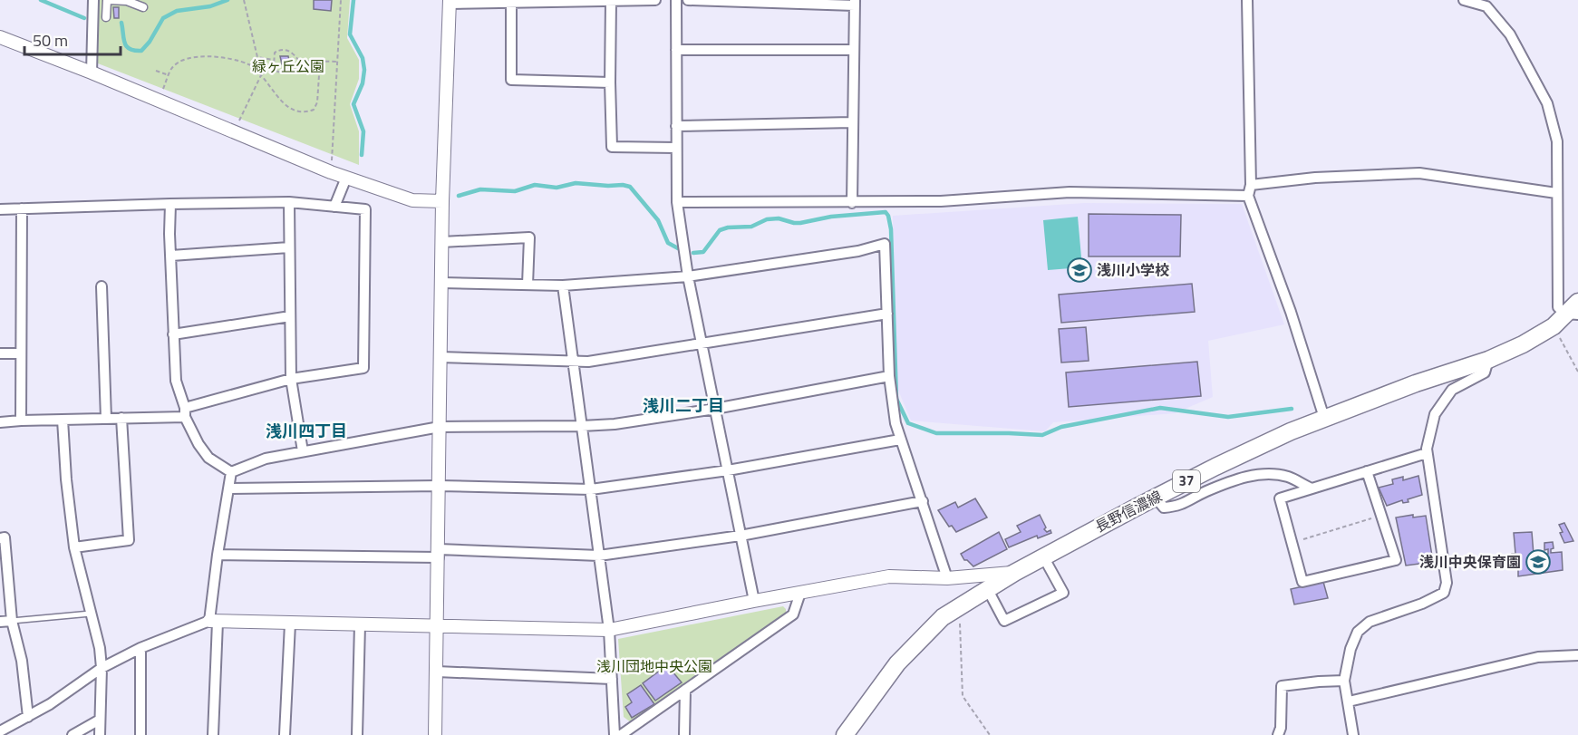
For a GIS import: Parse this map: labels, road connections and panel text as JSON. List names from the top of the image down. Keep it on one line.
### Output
{"streets":{"main road":["37","長野信濃線"]},"districts":["浅川二丁目","浅川四丁目"],"parks":["緑ヶ丘公園","浅川団地中央公園"],"places":{"school or university":["浅川小学校","浅川中央保育園"]},"scale_bar":"50 m"}
